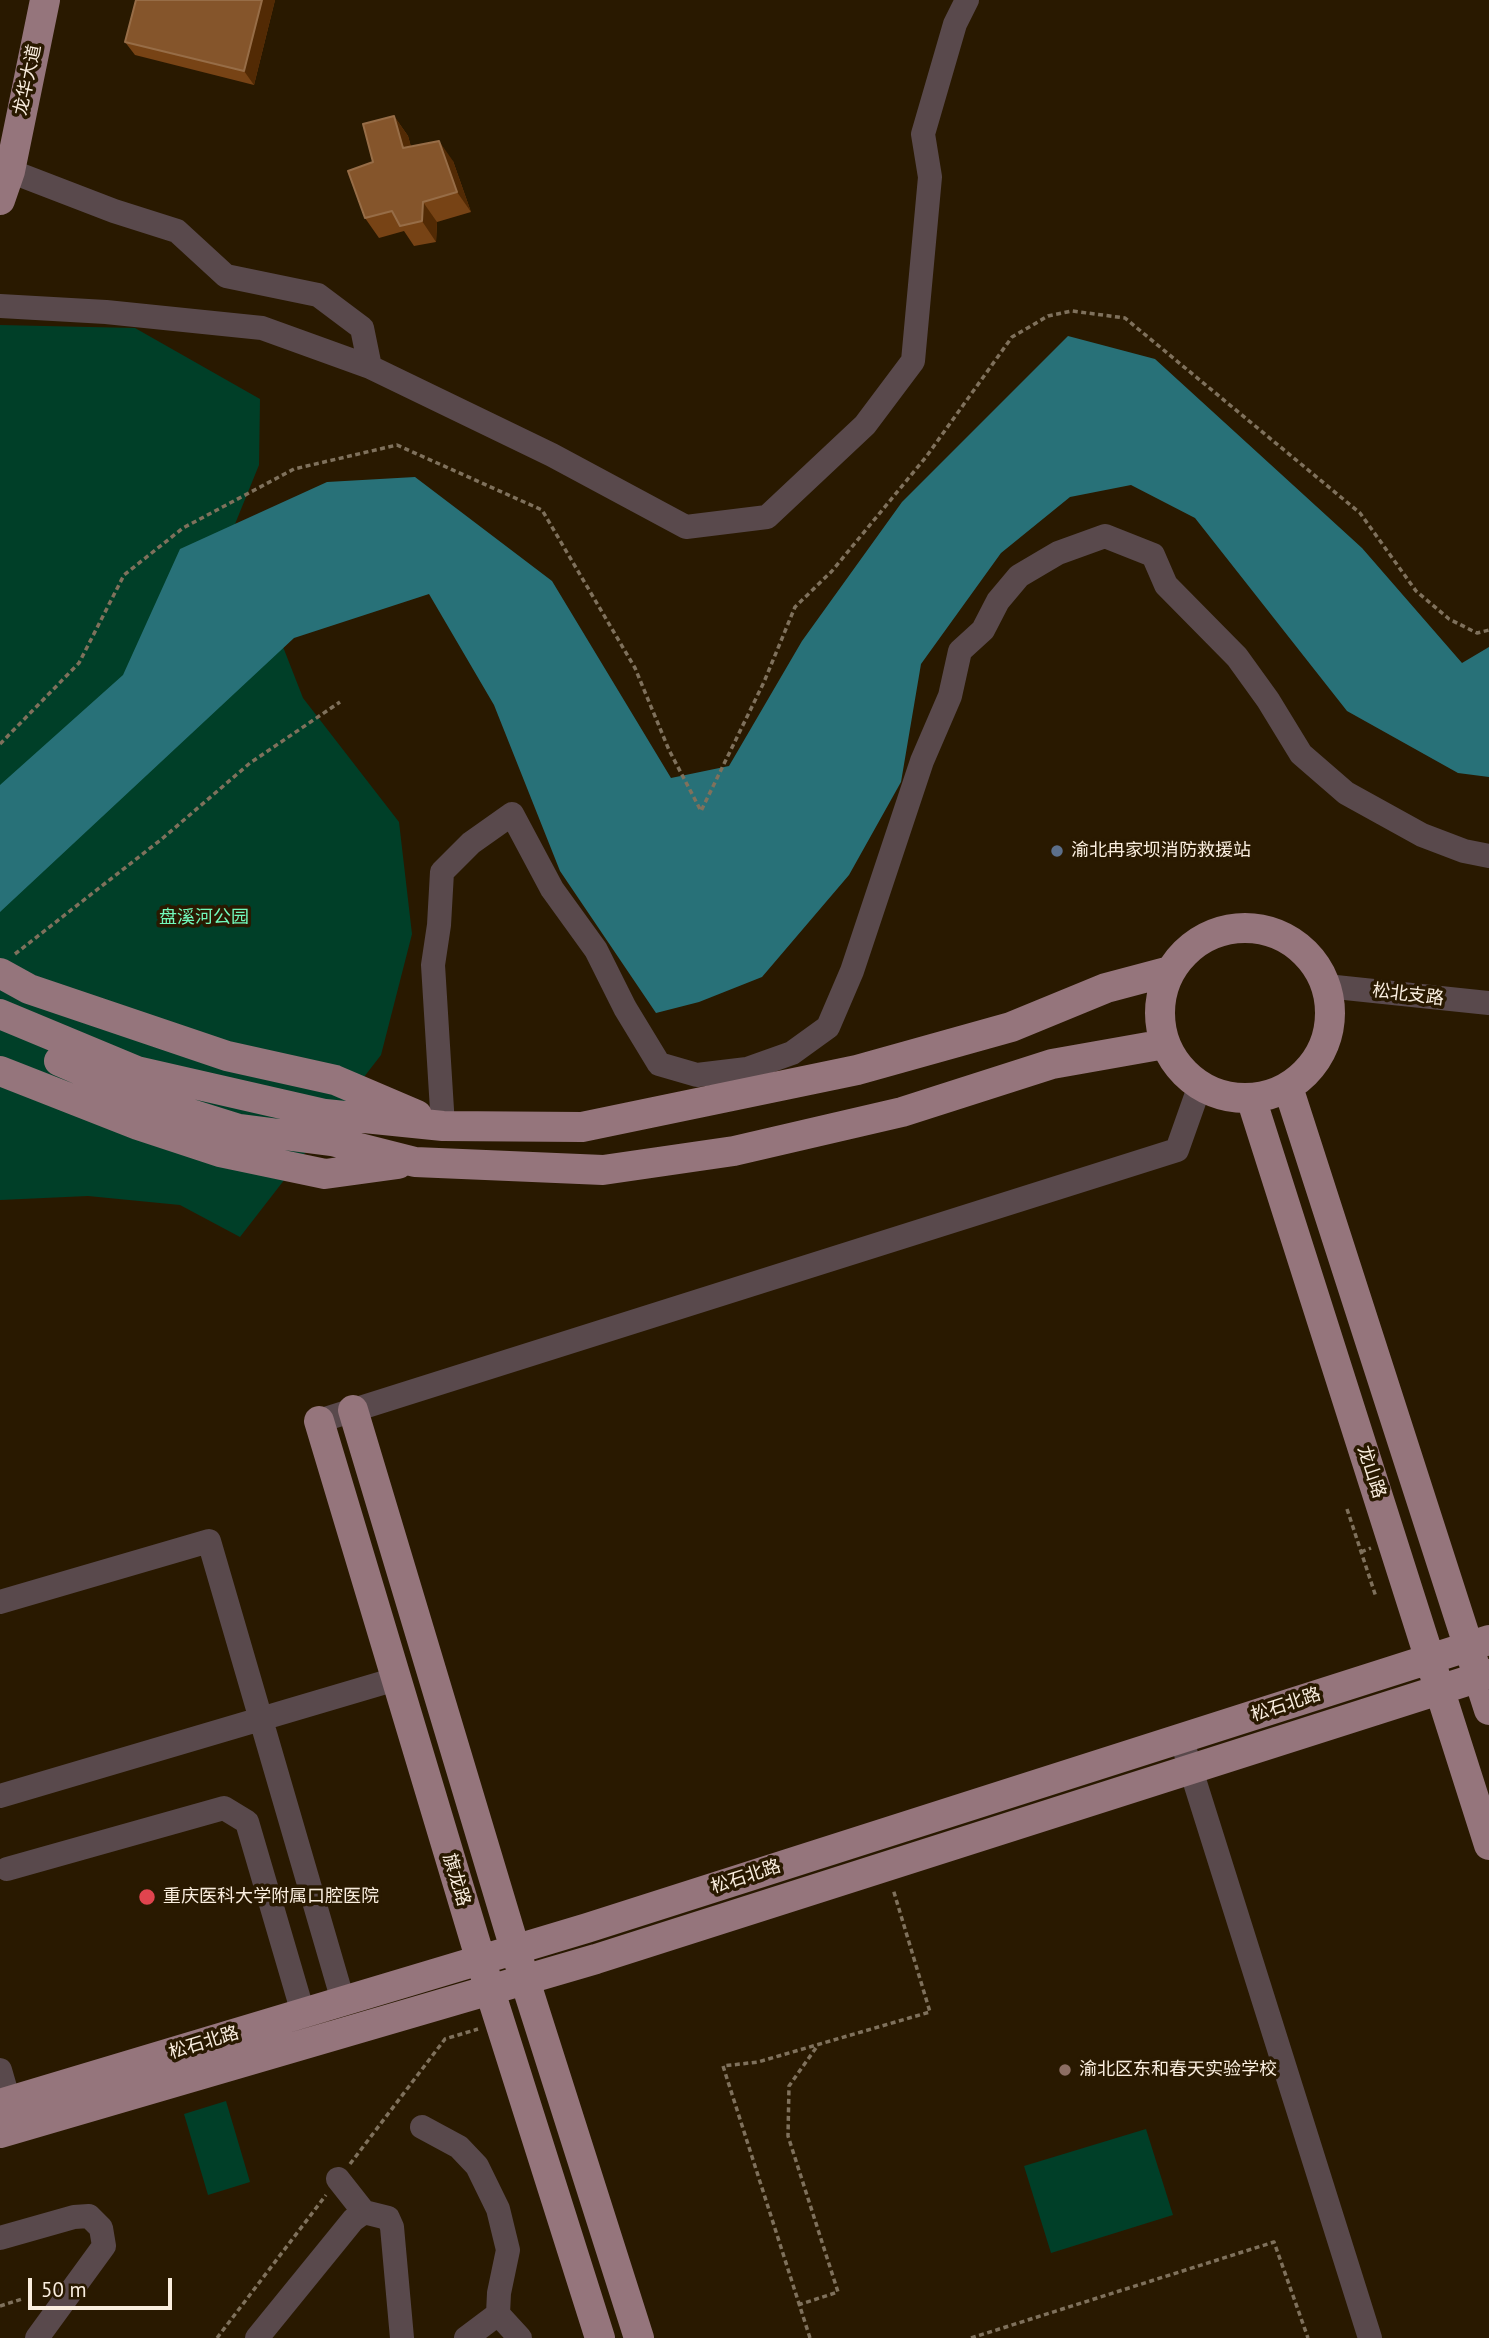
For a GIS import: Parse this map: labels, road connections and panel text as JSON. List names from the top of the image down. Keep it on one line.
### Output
{"streets":{"main road":["龙华大道","龙山路","松石北路","旗龙路"],"street":["松北支路"]},"crossings":[["松北支路","龙山路"],["龙山路","松石北路"],["松石北路","旗龙路"]],"parks":["盘溪河公园"],"places":["渝北冉家坝消防救援站","重庆医科大学附属口腔医院","渝北区东和春天实验学校"],"scale_bar":"50 m"}
